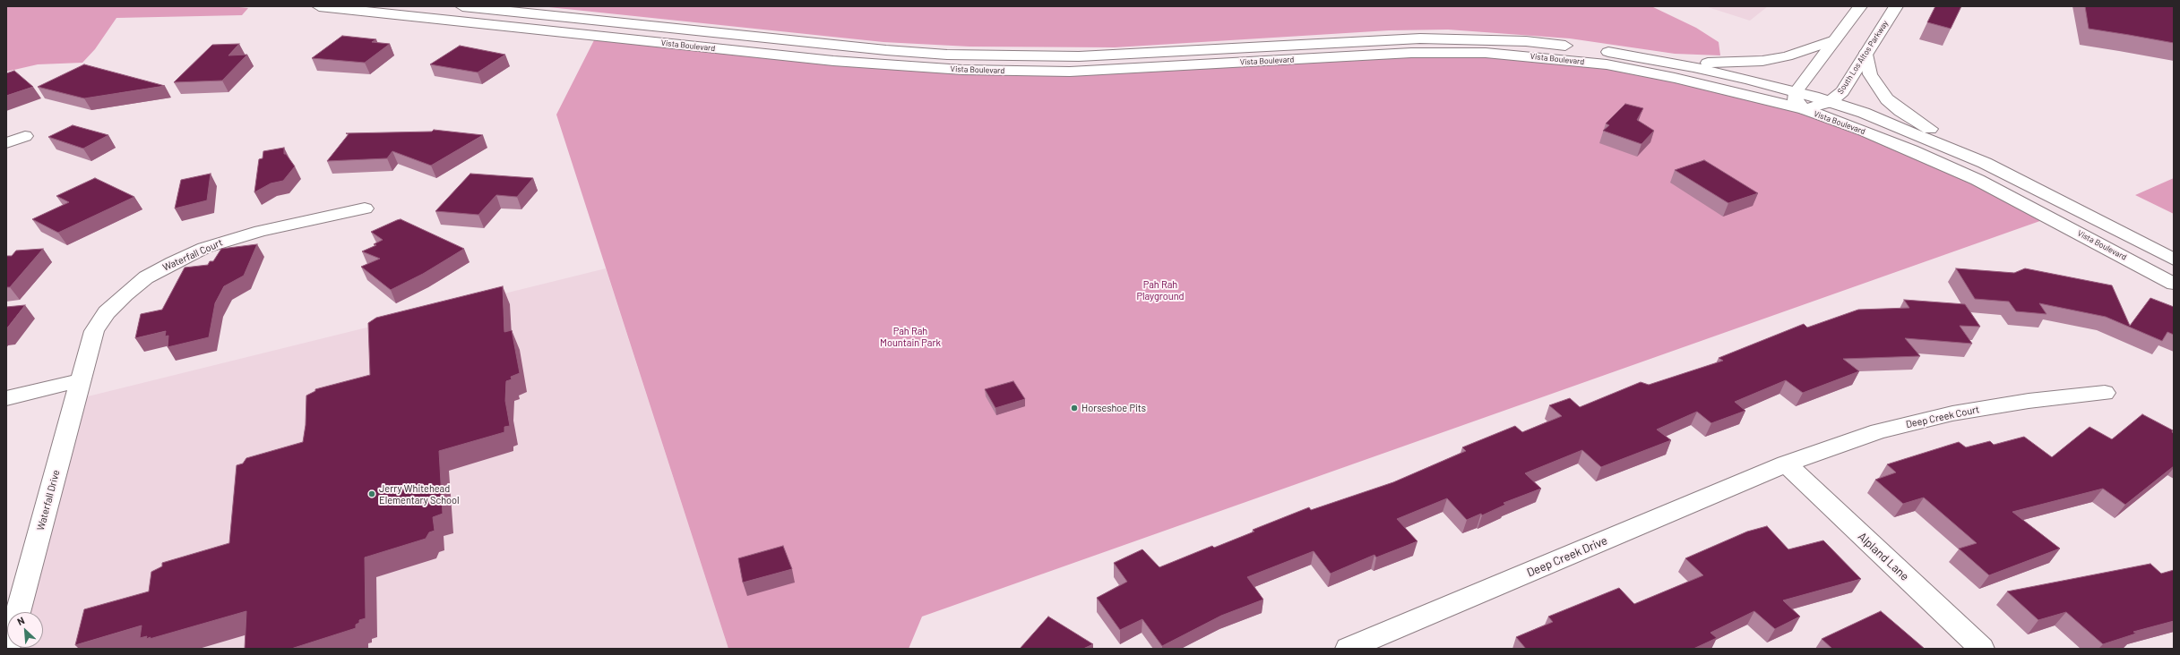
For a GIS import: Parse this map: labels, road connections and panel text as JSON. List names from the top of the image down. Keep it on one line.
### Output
{"streets":{"main road":["Vista Boulevard","South Los Altos Parkway","Waterfall Court","Deep Creek Court","Waterfall Drive","Deep Creek Drive","Alpland Lane"]},"crossings":[["Vista Boulevard","South Los Altos Parkway"],["Waterfall Court","Waterfall Drive"],["Deep Creek Court","Deep Creek Drive"],["Deep Creek Court","Alpland Lane"],["Deep Creek Drive","Alpland Lane"]],"parks":["Pah Rah Playground","Pah Rah Mountain Park"],"places":["Horseshoe Pits","Jerry Whitehead Elementary School"],"north":"top left"}
